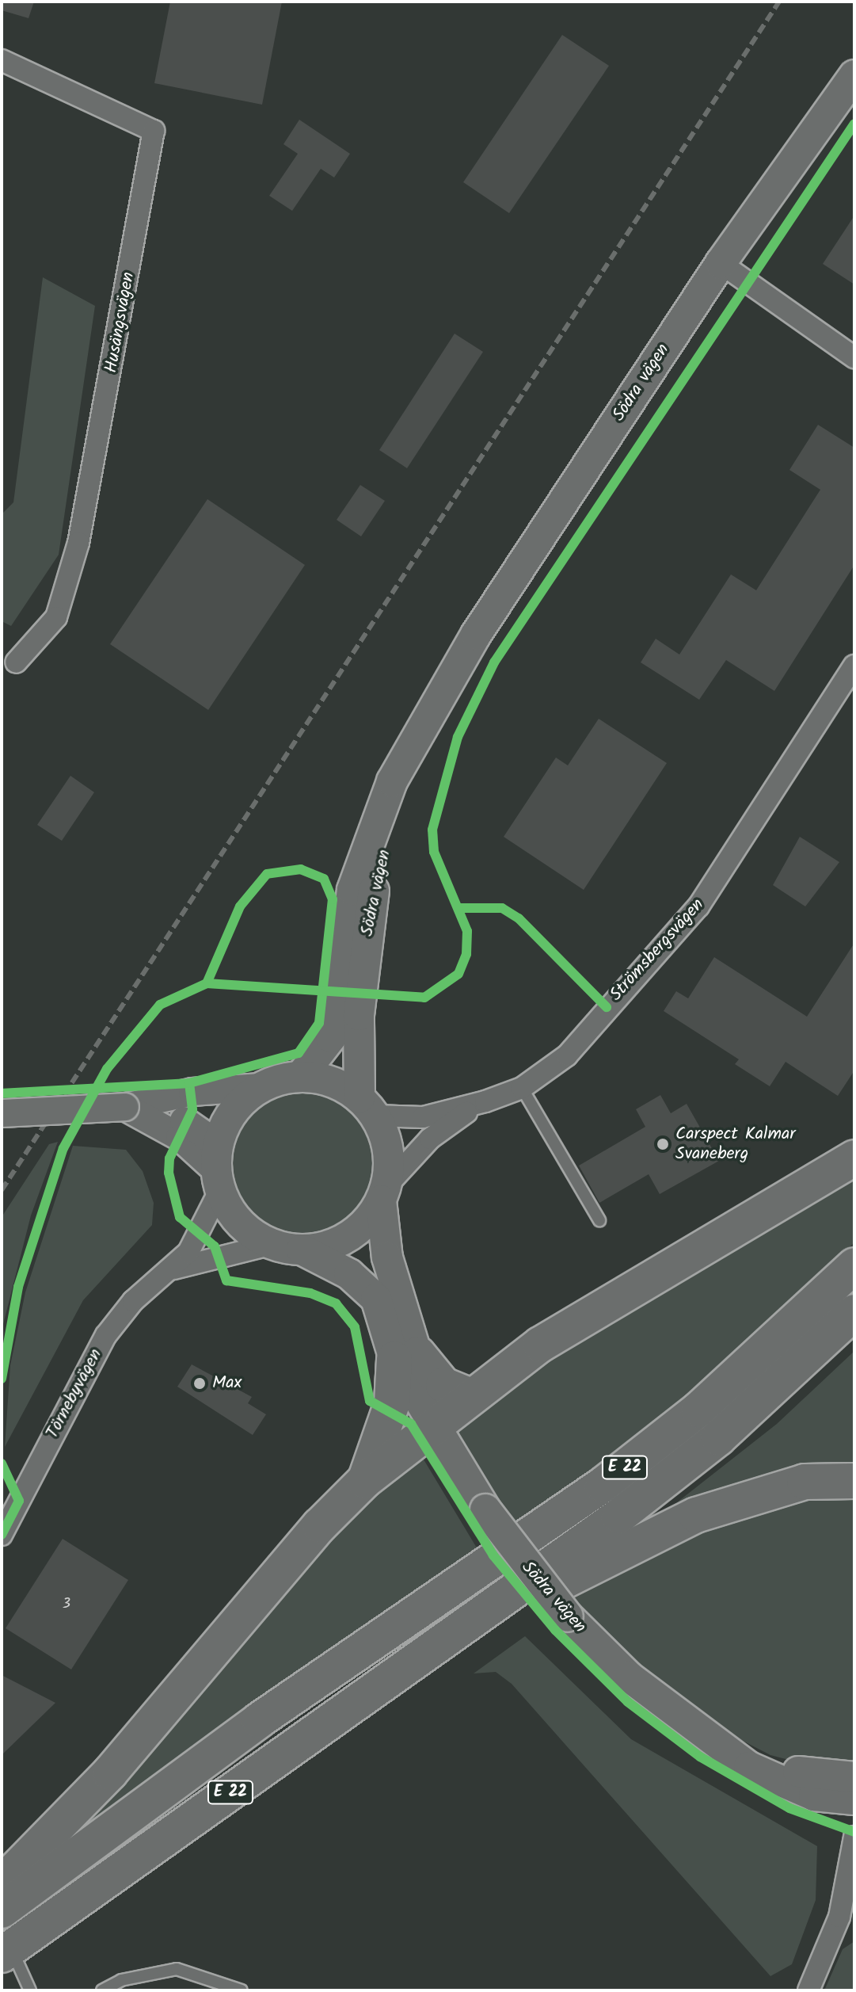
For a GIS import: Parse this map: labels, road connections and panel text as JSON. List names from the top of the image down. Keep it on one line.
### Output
{"streets":{"highway":["E 22"],"main road":["Södra vägen"],"street":["Husängsvägen","Strömsbergsvägen","Törnebyvägen"]},"crossings":[["Södra vägen","Strömsbergsvägen"],["Södra vägen","Törnebyvägen"],["Strömsbergsvägen","Törnebyvägen"]],"places":["Carspect Kalmar Svaneberg","Max"],"house_numbers":["3"]}
